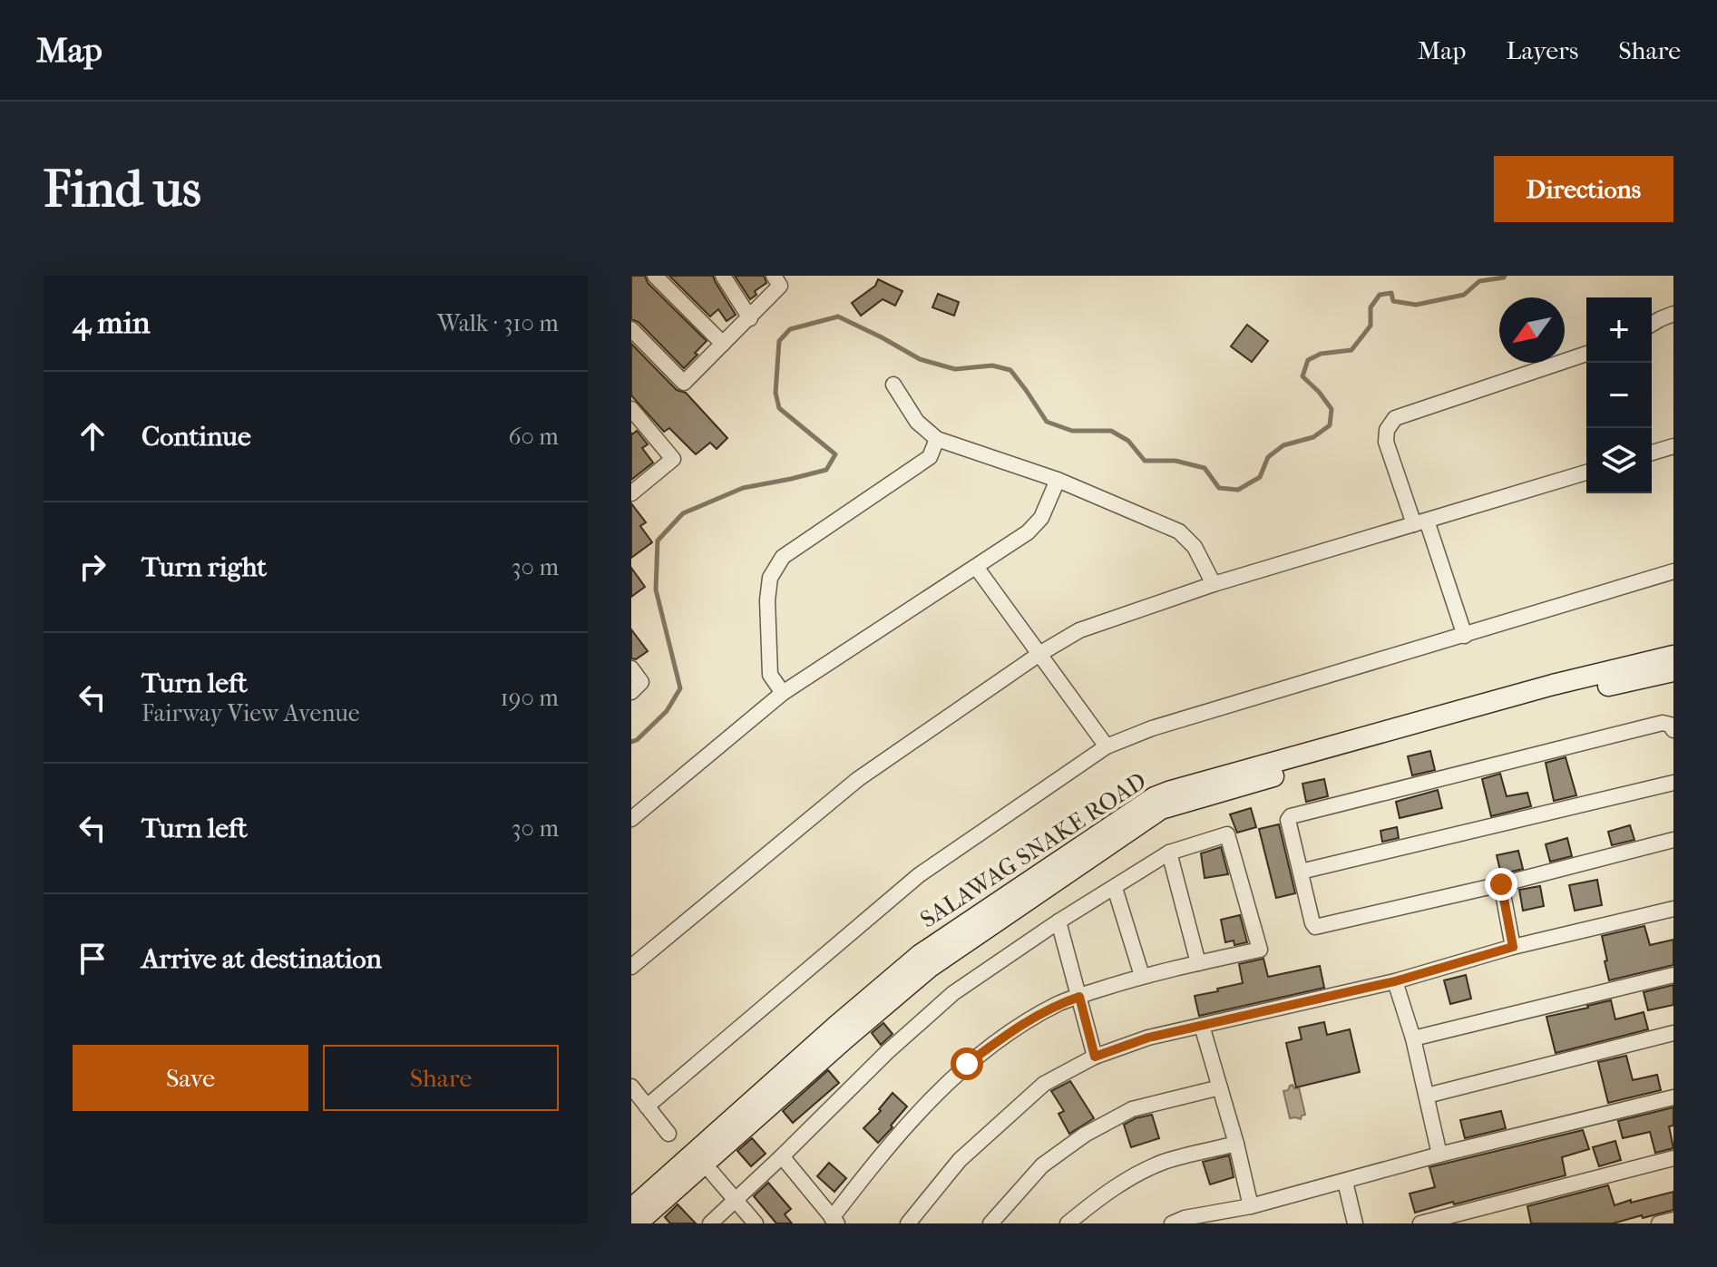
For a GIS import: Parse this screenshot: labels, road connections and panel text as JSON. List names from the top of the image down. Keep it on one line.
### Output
{"streets":{"main road":["SALAWAG SNAKE ROAD"]},"north":"bottom left","page":{"header":"Map","nav":["Map","Layers","Share"],"buttons":["Directions",["Save","Share"]],"title":"Find us","heading":["4 min","Walk · 310 m"],"map_buttons":["+","−"],"list":[["Continue","60 m"],["Turn right","30 m"],["Turn left","Fairway View Avenue","190 m"],["Turn left","30 m"],"Arrive at destination"]}}
